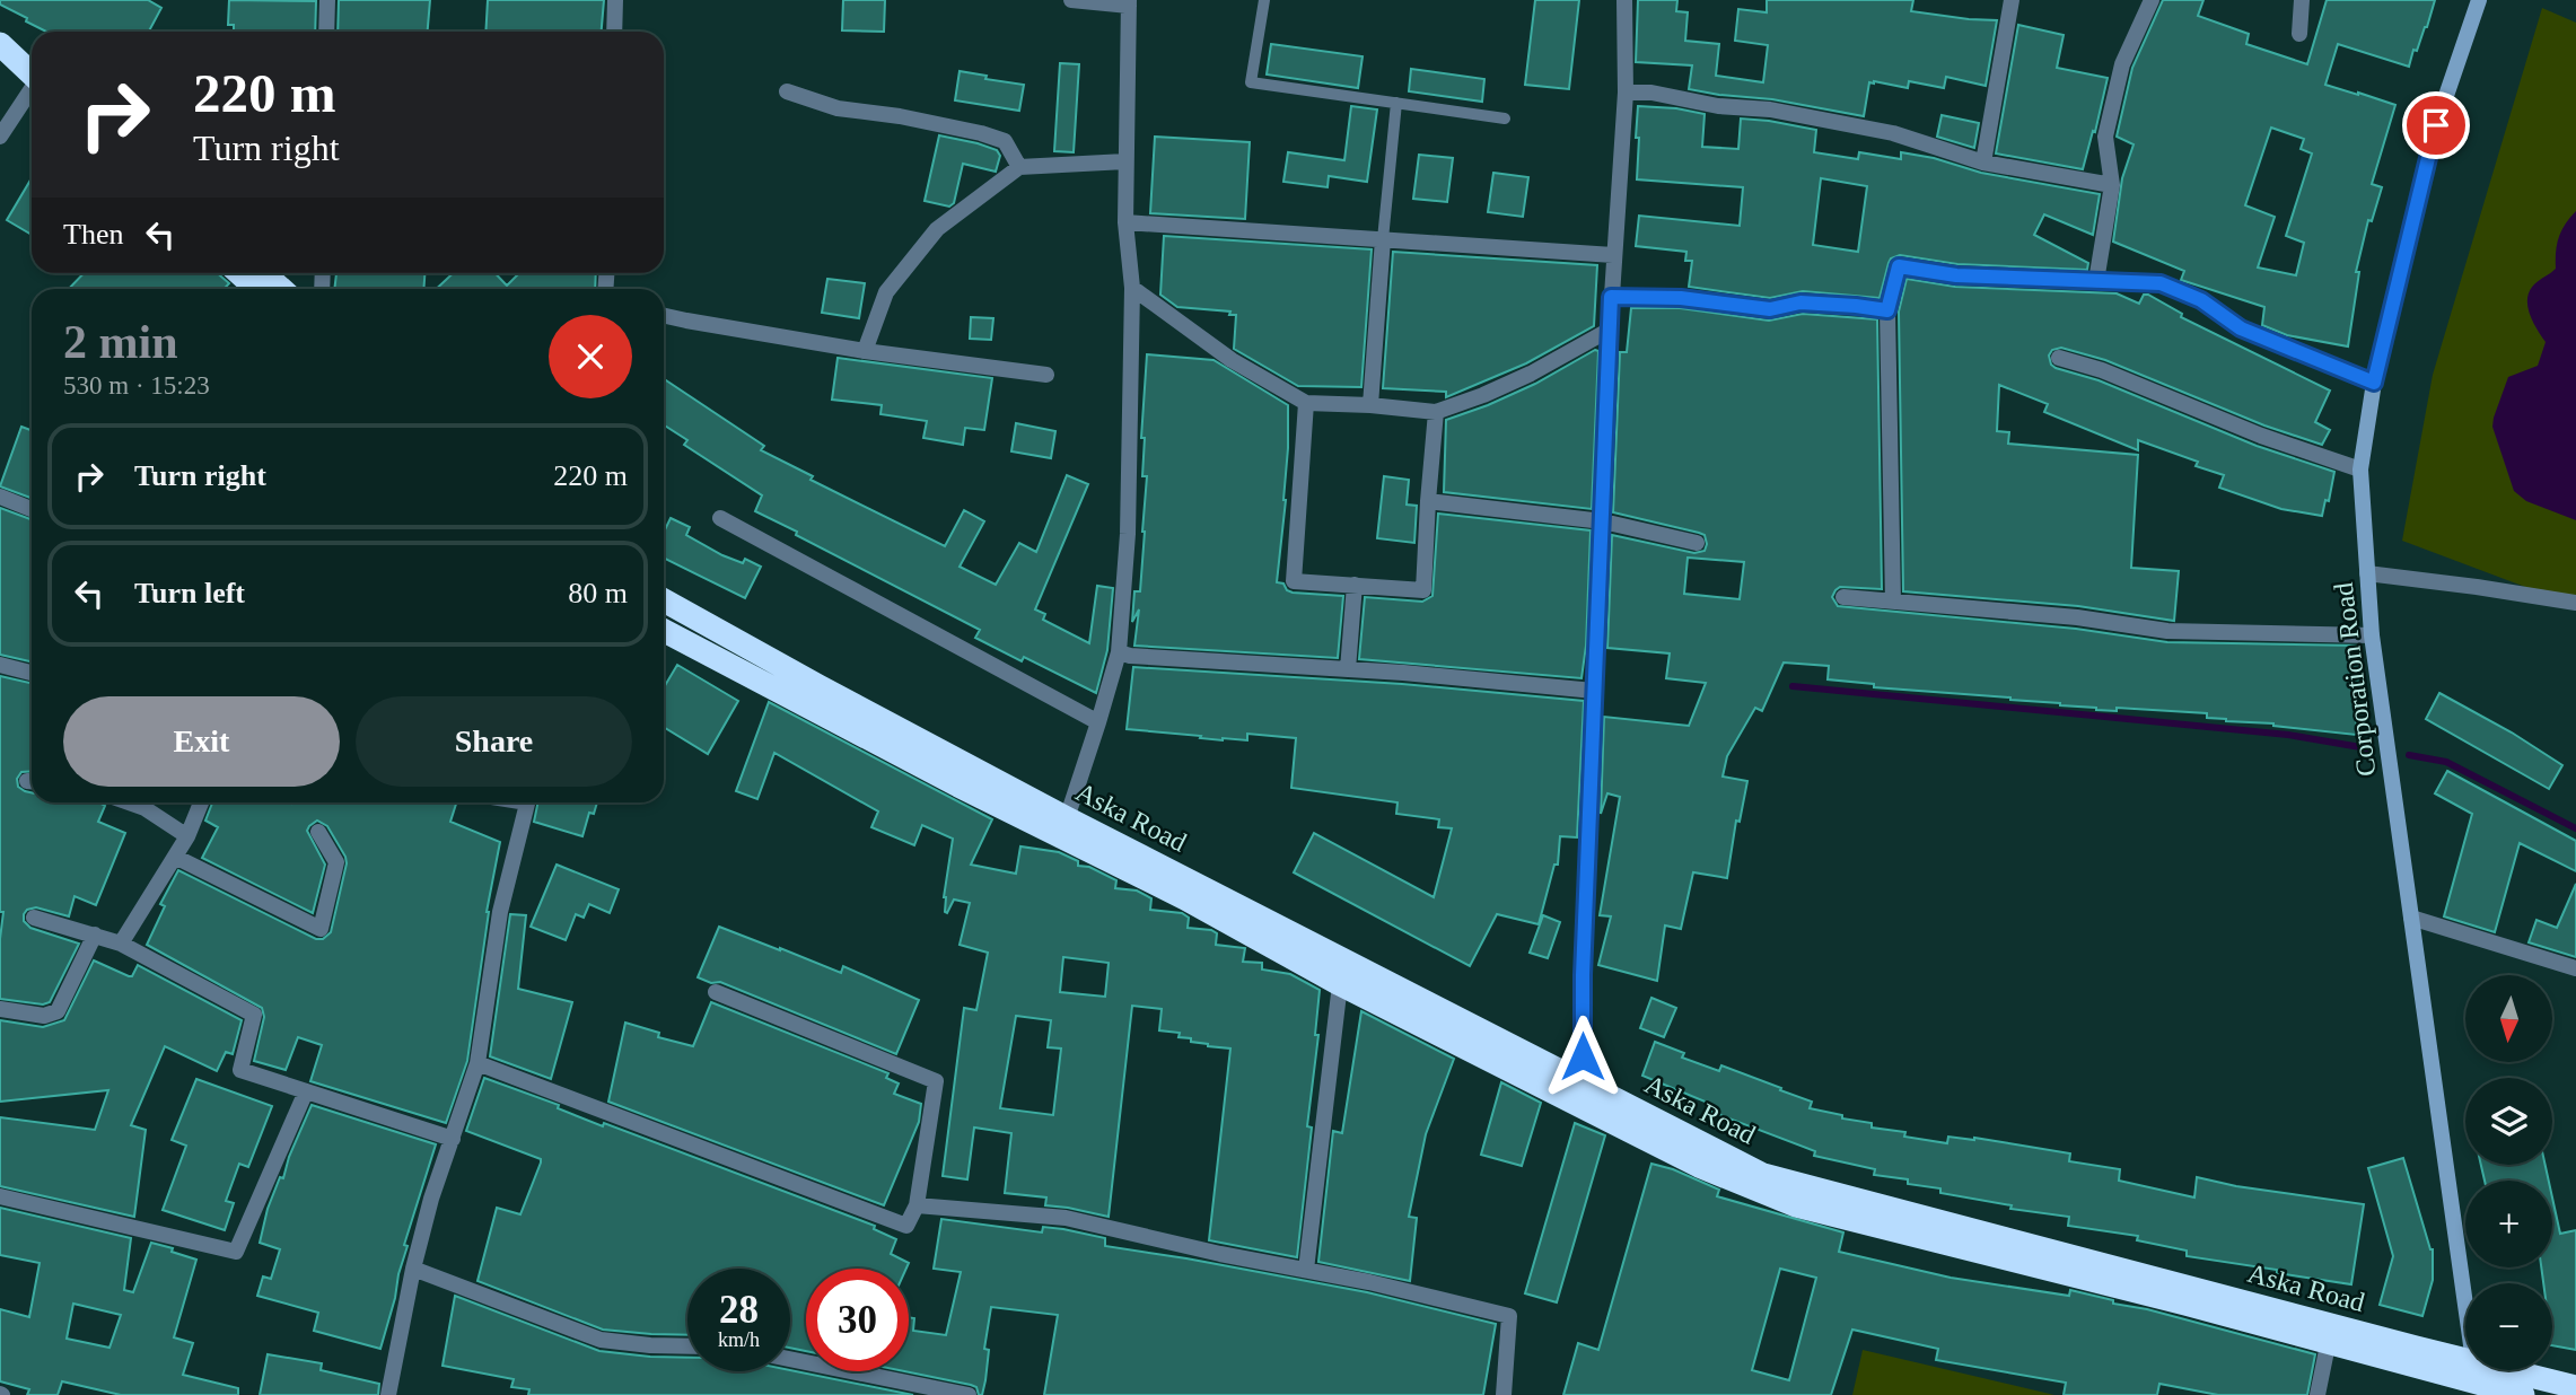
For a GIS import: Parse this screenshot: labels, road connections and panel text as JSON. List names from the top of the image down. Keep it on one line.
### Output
{"streets":{"highway":["Aska Road"],"street":["Corporation Road"]},"crossings":[["Corporation Road","Aska Road"]],"north":"bottom","page":{"turn":["220 m","Turn right"],"then":"Then","heading":["2 min","530 m · 15:23"],"list":[{"name":"Turn right","value":"220 m"},{"name":"Turn left","value":"80 m"}],"buttons":["Exit","Share"],"map_buttons":["+","−"],"speed":"28 km/h","limit":"30"}}
